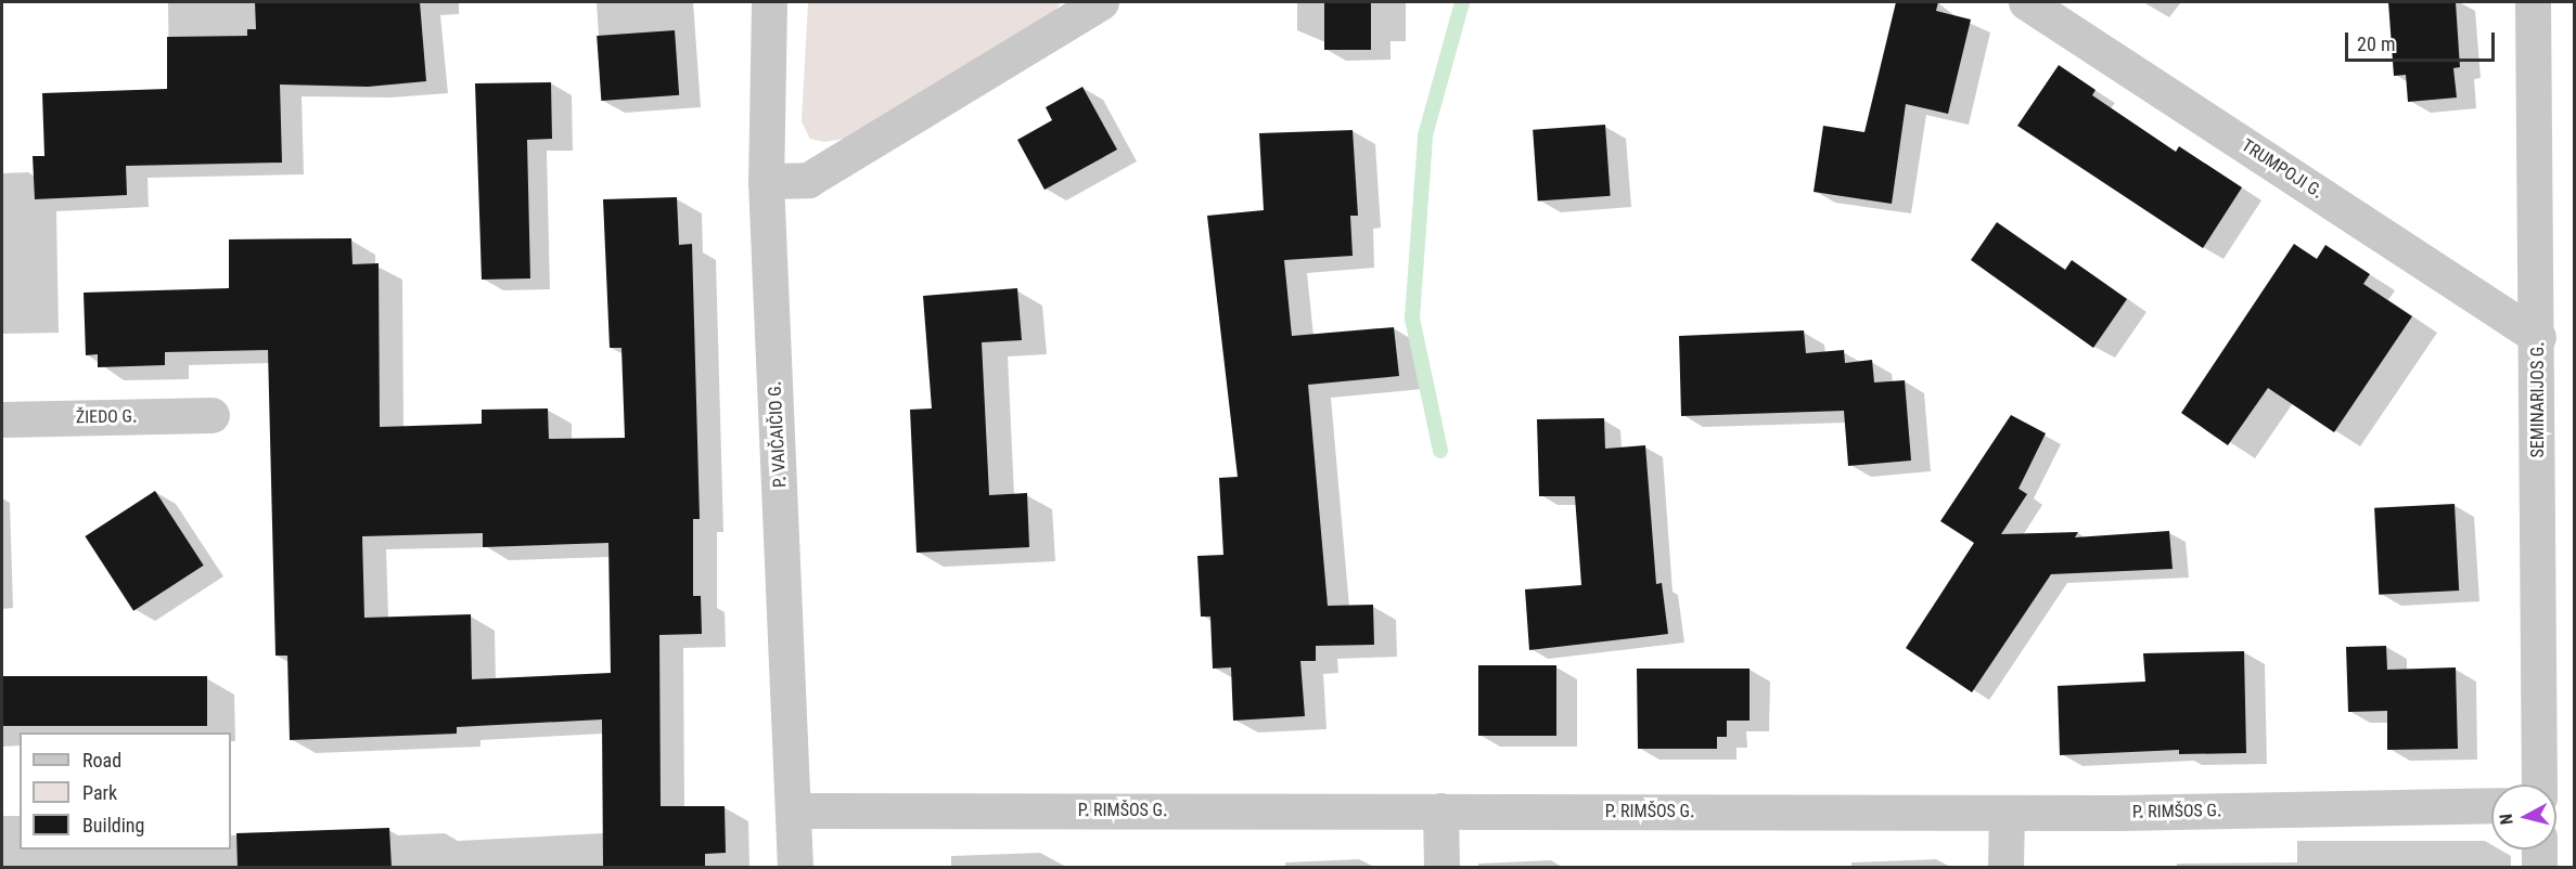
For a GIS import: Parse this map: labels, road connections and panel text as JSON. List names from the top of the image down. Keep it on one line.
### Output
{"streets":{"street":["TRUMPOJI G.","SEMINARIJOS G.","ŽIEDO G.","P. VAIČAIČIO G.","P. RIMŠOS G."]},"crossings":[["TRUMPOJI G.","SEMINARIJOS G."],["P. VAIČAIČIO G.","P. RIMŠOS G."]],"legend":["Road","Park","Building"],"scale_bar":"20 m","north":"left"}
